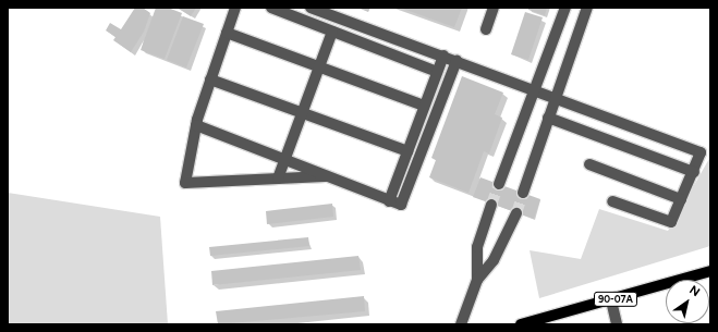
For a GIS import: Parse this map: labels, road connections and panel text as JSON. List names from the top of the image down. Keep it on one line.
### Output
{"streets":{"main road":["90-07A"]},"north":"top right"}
